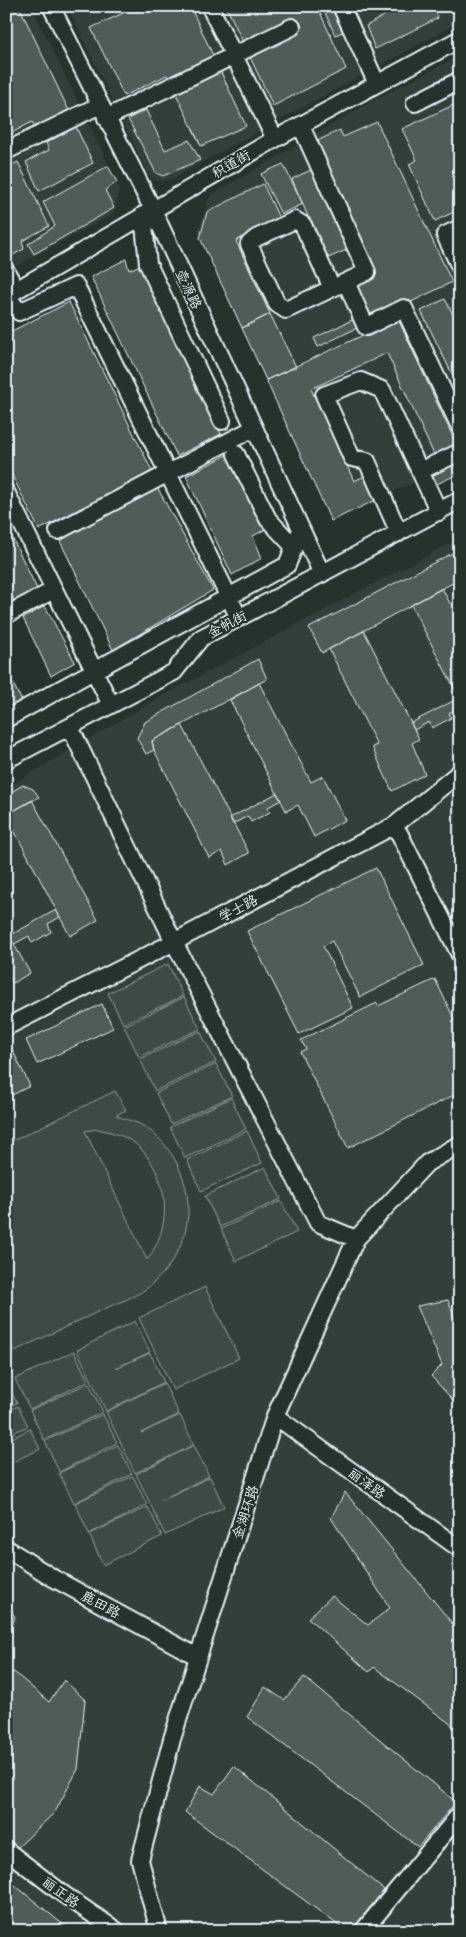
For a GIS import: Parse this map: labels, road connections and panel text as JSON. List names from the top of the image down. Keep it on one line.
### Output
{"streets":{"street":["积道街","壶源路","金帆街","学士路","丽泽路","金湖环路","鹿田路","丽正路"]},"crossings":[["积道街","壶源路"],["壶源路","金帆街"],["丽泽路","金湖环路"],["金湖环路","鹿田路"]]}
